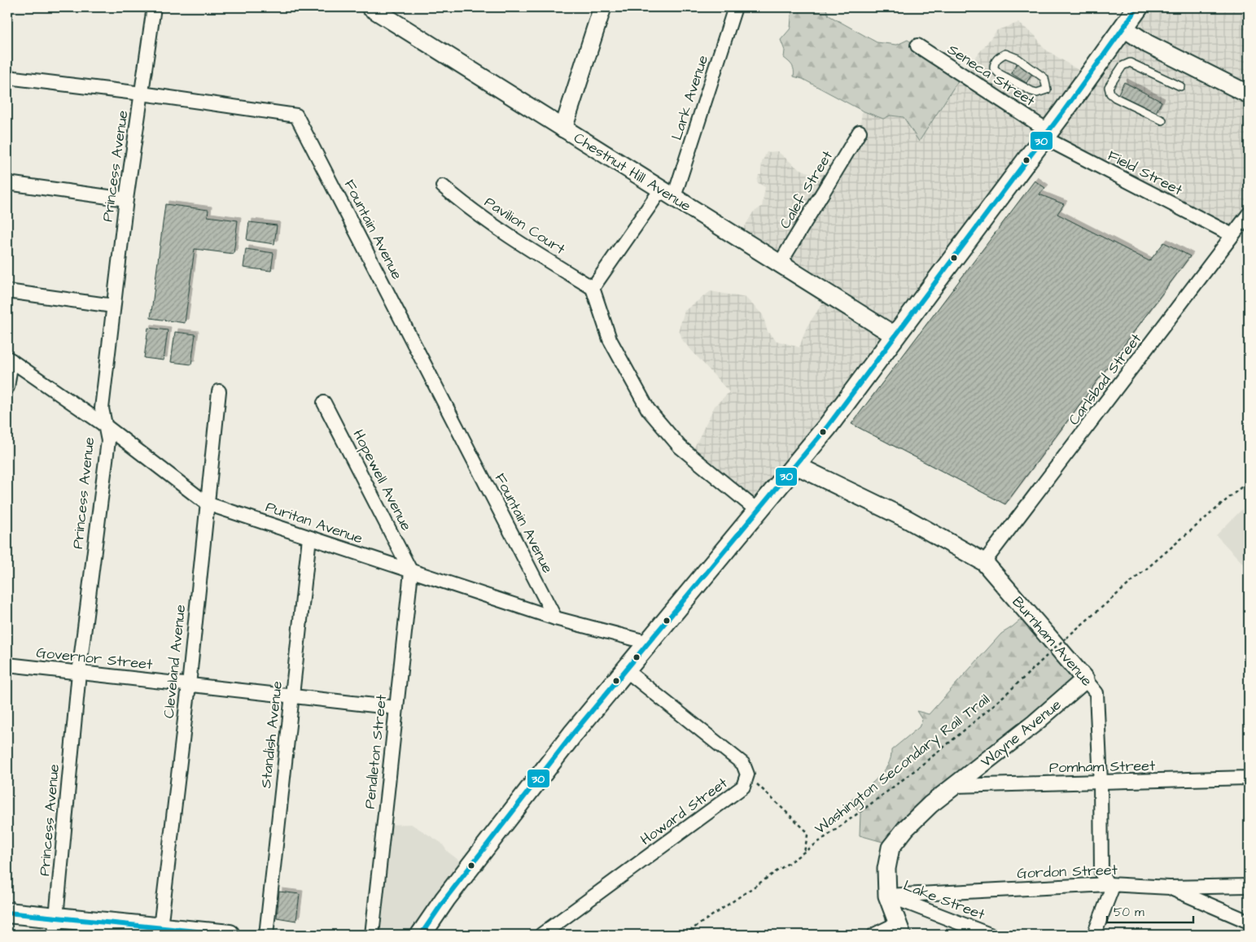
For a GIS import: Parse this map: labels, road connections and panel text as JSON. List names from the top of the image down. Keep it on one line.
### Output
{"streets":{"street":["Seneca Street","Lark Avenue","Princess Avenue","Chestnut Hill Avenue","Field Street","Calef Street","Pavilion Court","Fountain Avenue","Carlsbad Street","Hopewell Avenue","Puritan Avenue","Burnham Avenue","Governor Street","Cleveland Avenue","Wayne Avenue","Standish Avenue","Pendleton Street","Pomham Street","Howard Street","Gordon Street","Lake Street"],"path":["Washington Secondary Rail Trail"]},"crossings":[["Seneca Street","Field Street"],["Lark Avenue","Chestnut Hill Avenue"],["Lark Avenue","Pavilion Court"],["Princess Avenue","Fountain Avenue"],["Princess Avenue","Puritan Avenue"],["Princess Avenue","Governor Street"],["Chestnut Hill Avenue","Calef Street"],["Field Street","Carlsbad Street"],["Fountain Avenue","Puritan Avenue"],["Carlsbad Street","Burnham Avenue"],["Hopewell Avenue","Puritan Avenue"],["Hopewell Avenue","Pendleton Street"],["Puritan Avenue","Cleveland Avenue"],["Puritan Avenue","Standish Avenue"],["Puritan Avenue","Pendleton Street"],["Burnham Avenue","Wayne Avenue"],["Burnham Avenue","Pomham Street"],["Burnham Avenue","Gordon Street"],["Governor Street","Cleveland Avenue"],["Governor Street","Standish Avenue"],["Governor Street","Pendleton Street"],["Wayne Avenue","Pomham Street"],["Wayne Avenue","Gordon Street"],["Wayne Avenue","Lake Street"],["Washington Secondary Rail Trail","Howard Street"],["Gordon Street","Lake Street"]],"lines":["transit line 30"],"scale_bar":"50 m"}
